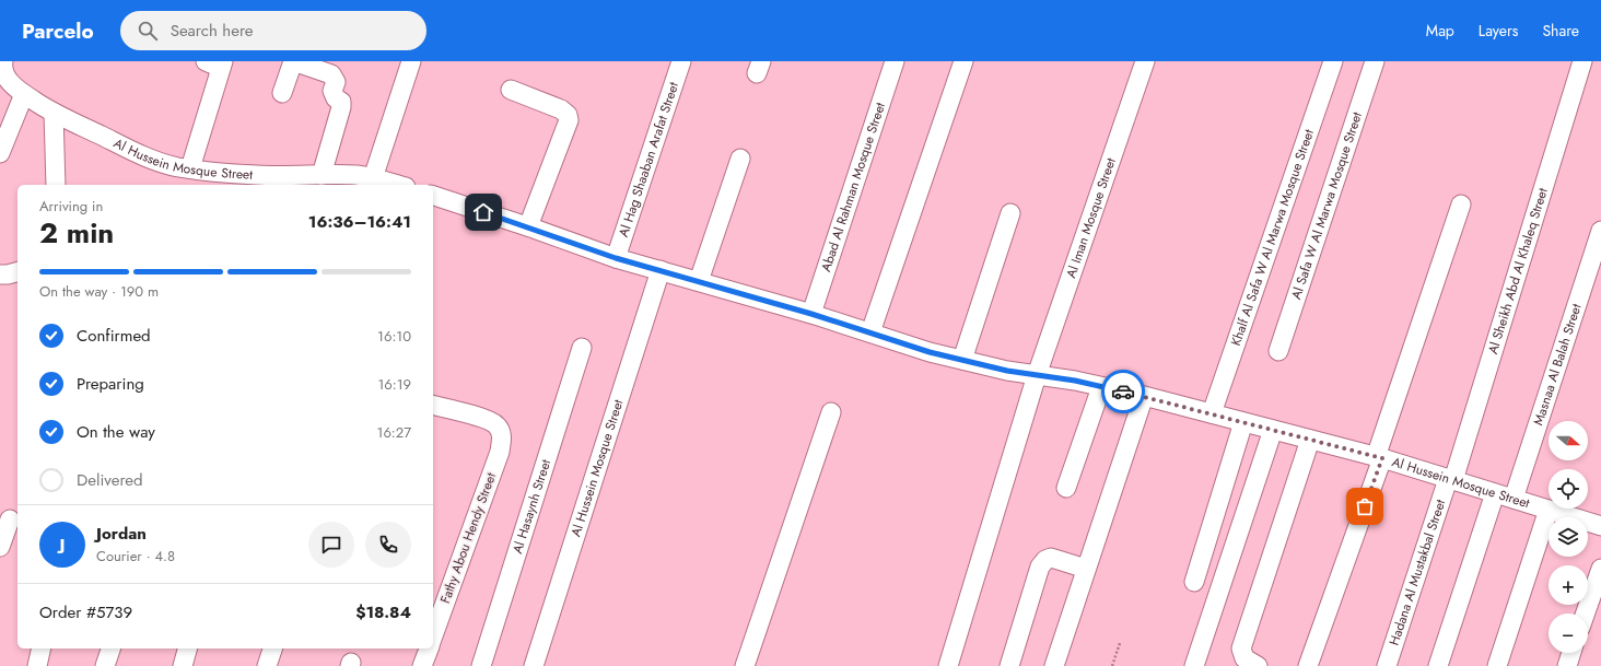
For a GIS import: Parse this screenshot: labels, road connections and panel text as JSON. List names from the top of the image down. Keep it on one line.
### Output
{"streets":{"street":["Al Hussein Mosque Street","Al Hag Shaaban Arafat Street","Abad Al Rahman Mosque Street","Al Safa W Al Marwa Mosque Street","Al Iman Mosque Street","Khalf Al Safa W Al Marwa Mosque Street","Al Sheikh Abd Al Khaleq Street","Masnaa Al Balah Street","Al Hasaynh Street","Fathy Abou Hendy Street","Hadana Al Mustakbal Street"]},"crossings":[["Al Hussein Mosque Street","Al Hag Shaaban Arafat Street"],["Al Hussein Mosque Street","Abad Al Rahman Mosque Street"],["Al Hussein Mosque Street","Al Iman Mosque Street"],["Al Hussein Mosque Street","Khalf Al Safa W Al Marwa Mosque Street"],["Al Hussein Mosque Street","Al Sheikh Abd Al Khaleq Street"],["Al Hussein Mosque Street","Masnaa Al Balah Street"],["Al Hussein Mosque Street","Hadana Al Mustakbal Street"],["Al Sheikh Abd Al Khaleq Street","Hadana Al Mustakbal Street"]],"north":"right","page":{"header":"Parcelo","search":"Search here","nav":["Map","Layers","Share"],"heading":["2 min","Arriving in","16:36–16:41"],"panel":["Jordan","Courier · 4.8","Order #5739","$18.84"],"bar":"On the way · 190 m","list":[["Confirmed","16:10"],["Preparing","16:19"],["On the way","16:27"],"Delivered"],"map_buttons":["+","−"],"round":"J"}}
